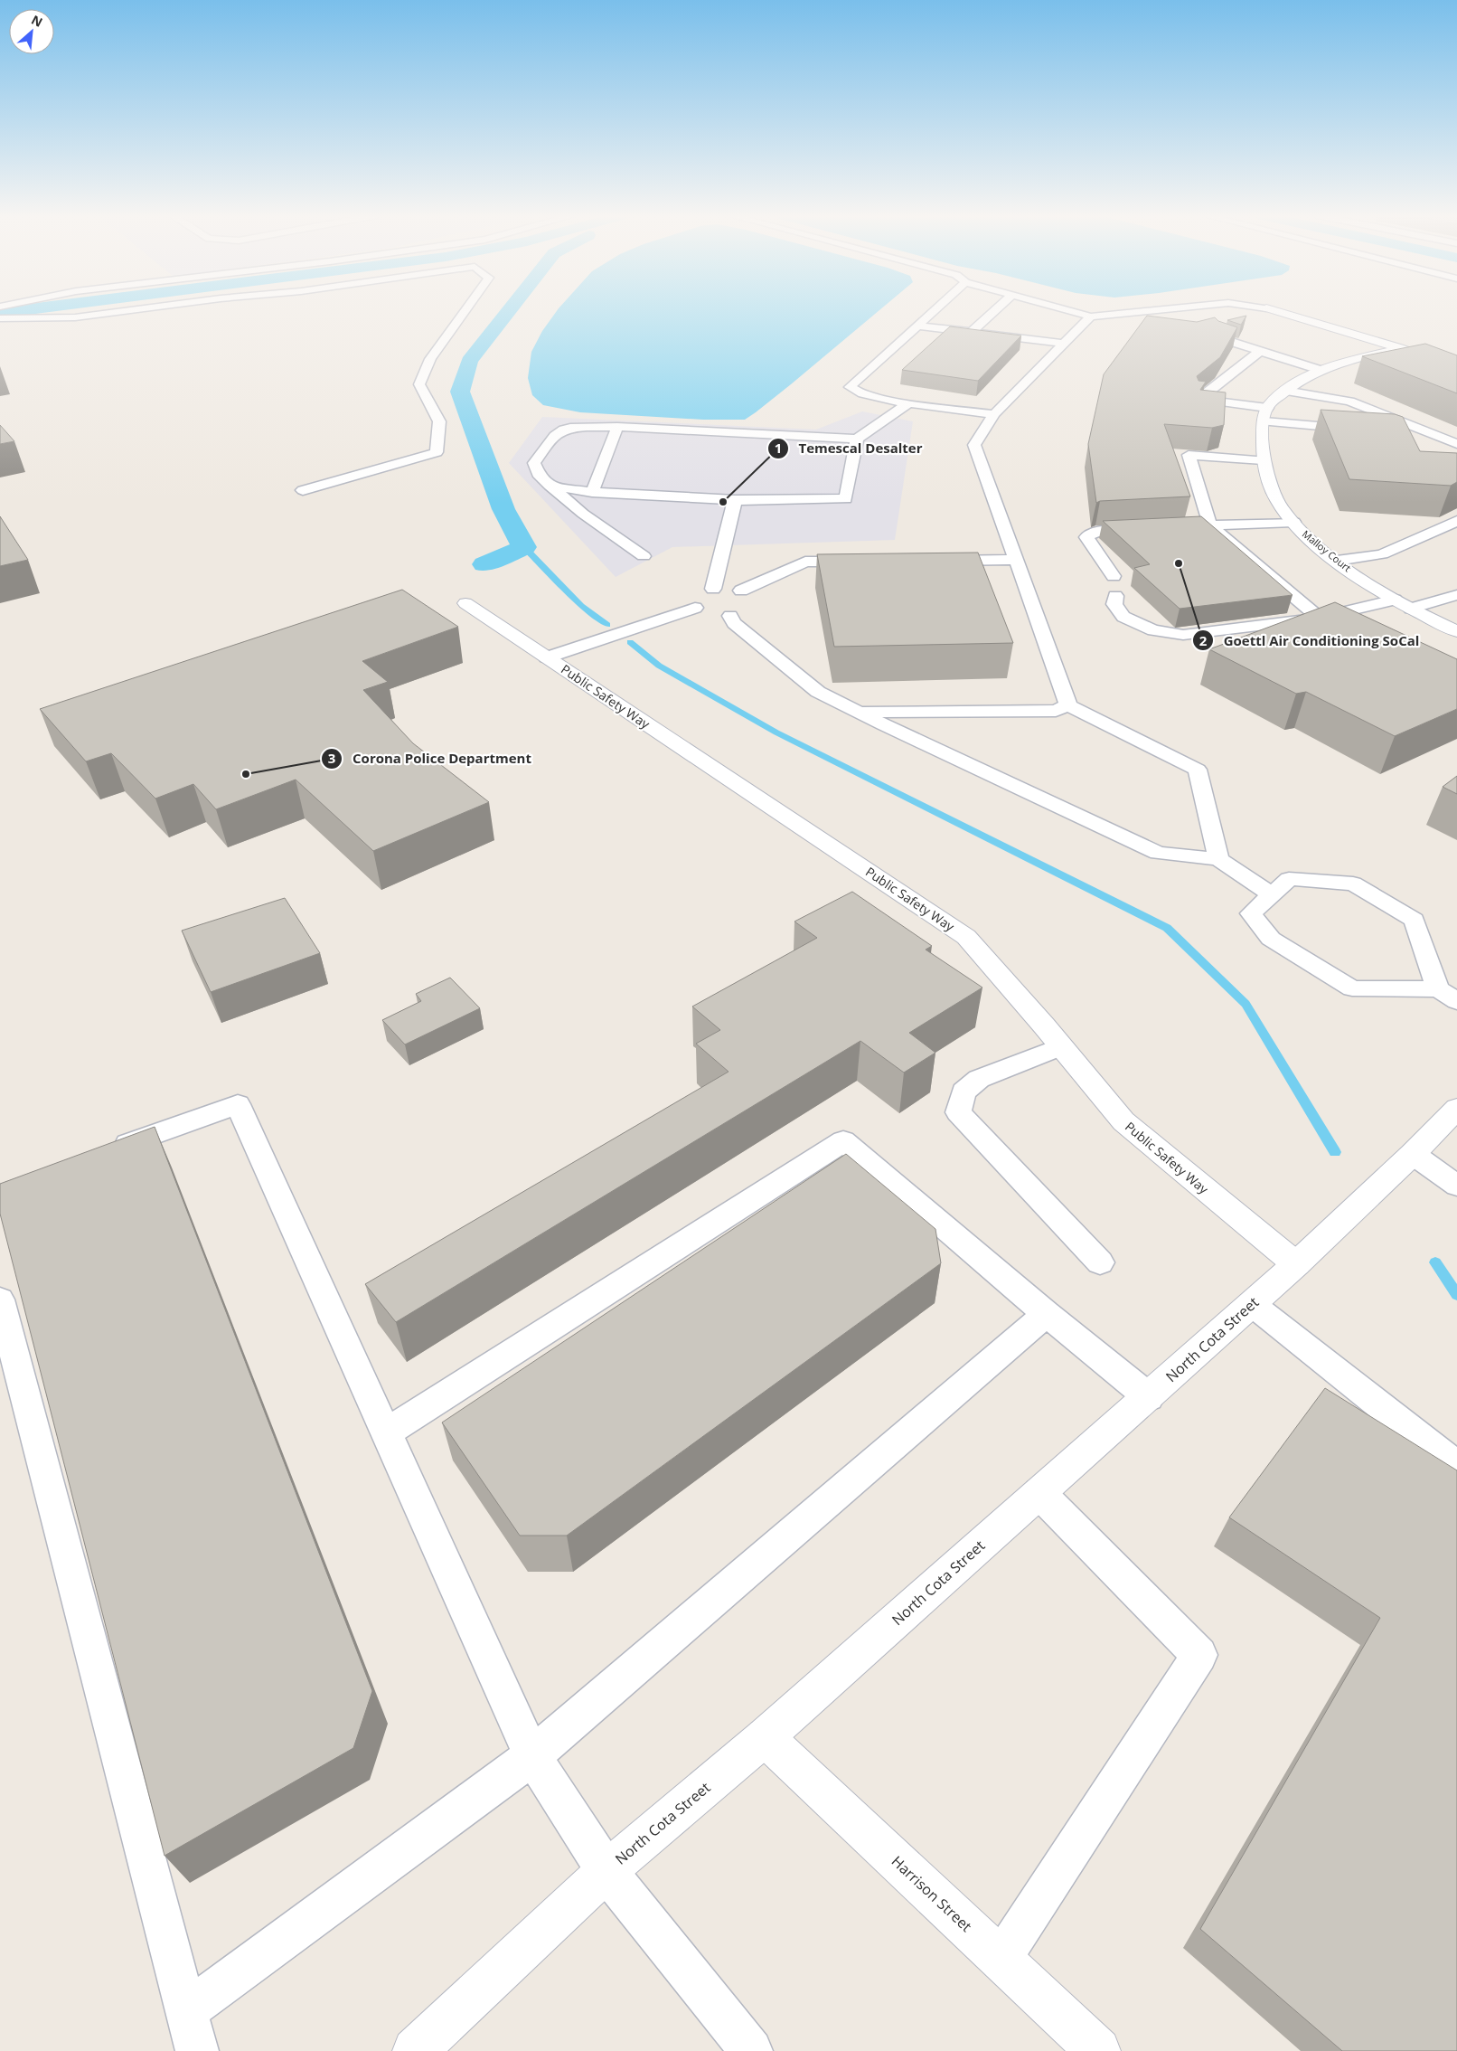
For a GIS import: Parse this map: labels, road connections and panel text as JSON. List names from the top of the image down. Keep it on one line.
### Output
{"streets":{"street":["Malloy Court","Public Safety Way","North Cota Street","Harrison Street"]},"crossings":[["Public Safety Way","North Cota Street"],["North Cota Street","Harrison Street"]],"places":["Temescal Desalter","Goettl Air Conditioning SoCal","Corona Police Department"],"north":"top right"}
